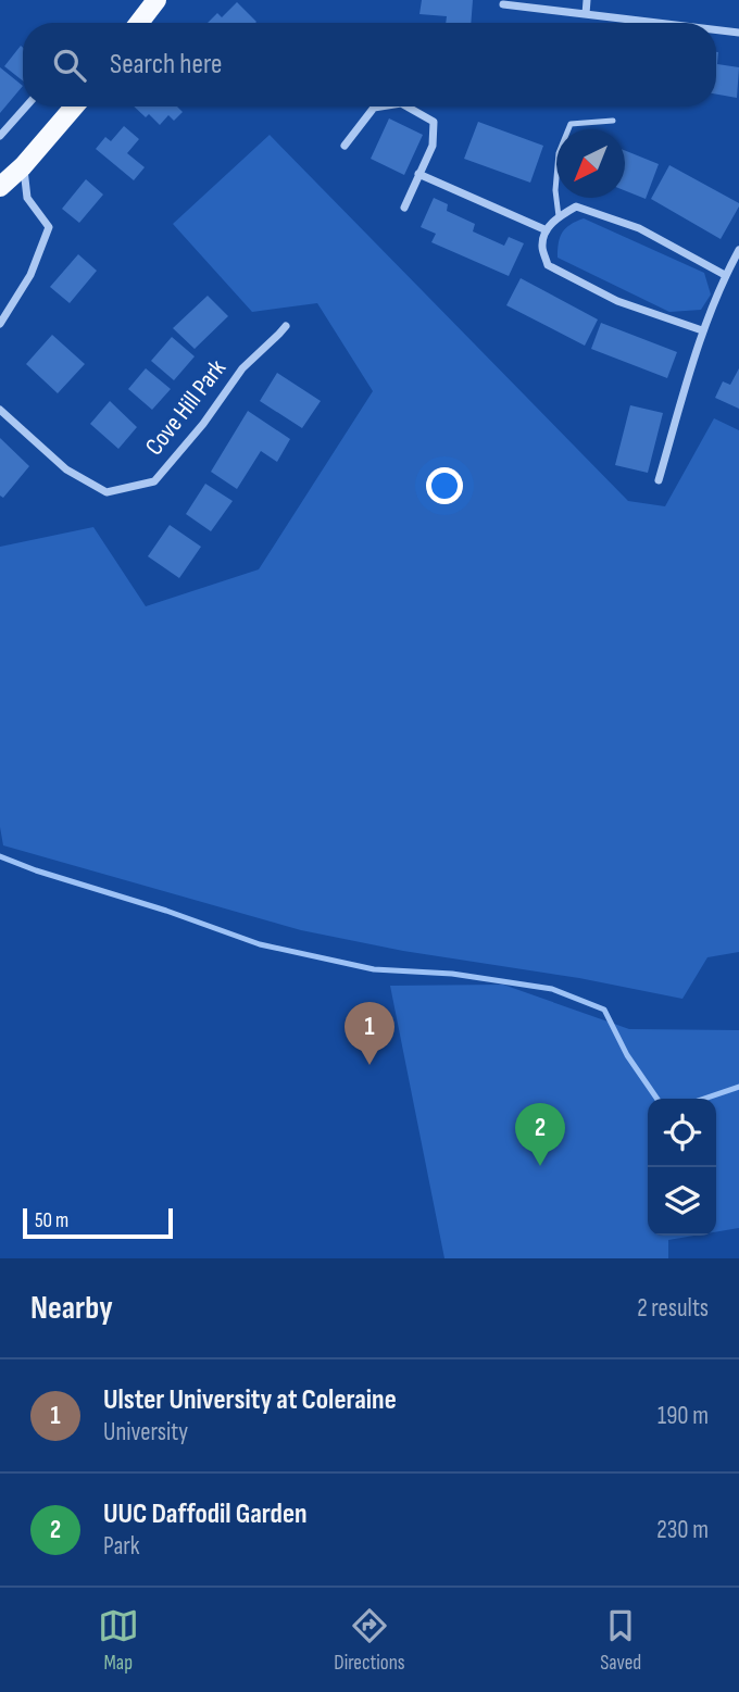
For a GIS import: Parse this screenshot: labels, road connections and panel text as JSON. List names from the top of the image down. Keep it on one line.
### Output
{"streets":{"street":["Cove Hill Park"]},"scale_bar":"50 m","north":"bottom left","page":{"search":"Search here","pins":["1","2"],"scale":"50 m","heading":["Nearby","2 results"],"list":[{"mark":"1","name":"Ulster University at Coleraine","note":"University","value":"190 m"},{"mark":"2","name":"UUC Daffodil Garden","note":"Park","value":"230 m"}],"nav":["Map","Directions","Saved"]}}
